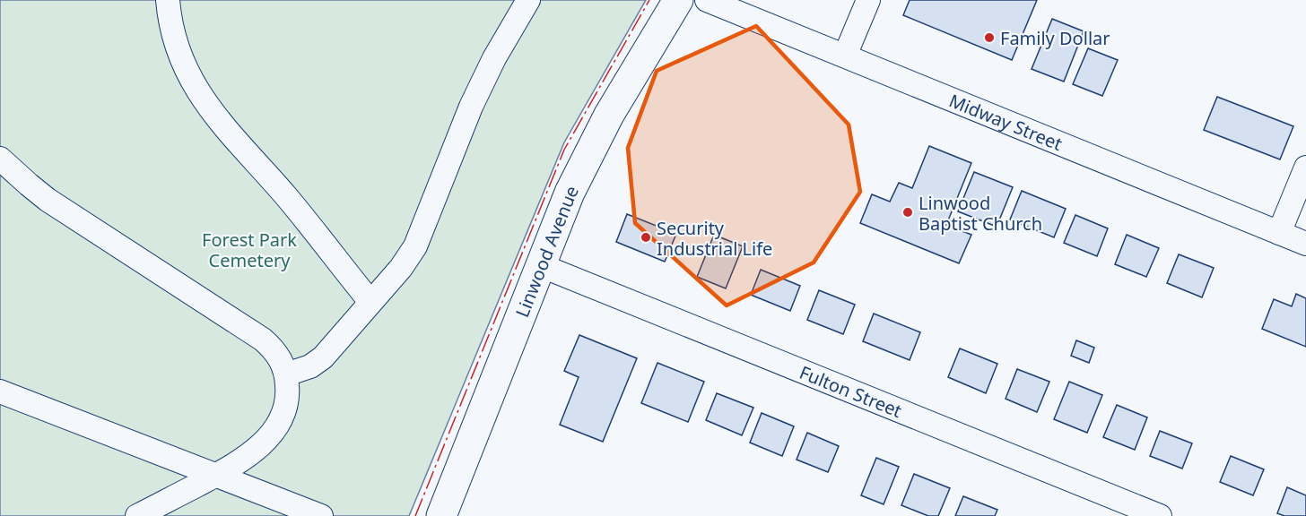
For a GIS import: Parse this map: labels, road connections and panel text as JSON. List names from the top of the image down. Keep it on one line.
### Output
{"streets":{"main road":["Linwood Avenue"],"street":["Midway Street","Fulton Street"]},"crossings":[["Linwood Avenue","Fulton Street"]],"parks":["Forest Park Cemetery"],"places":["Family Dollar","Linwood Baptist Church","Security Industrial Life"]}
